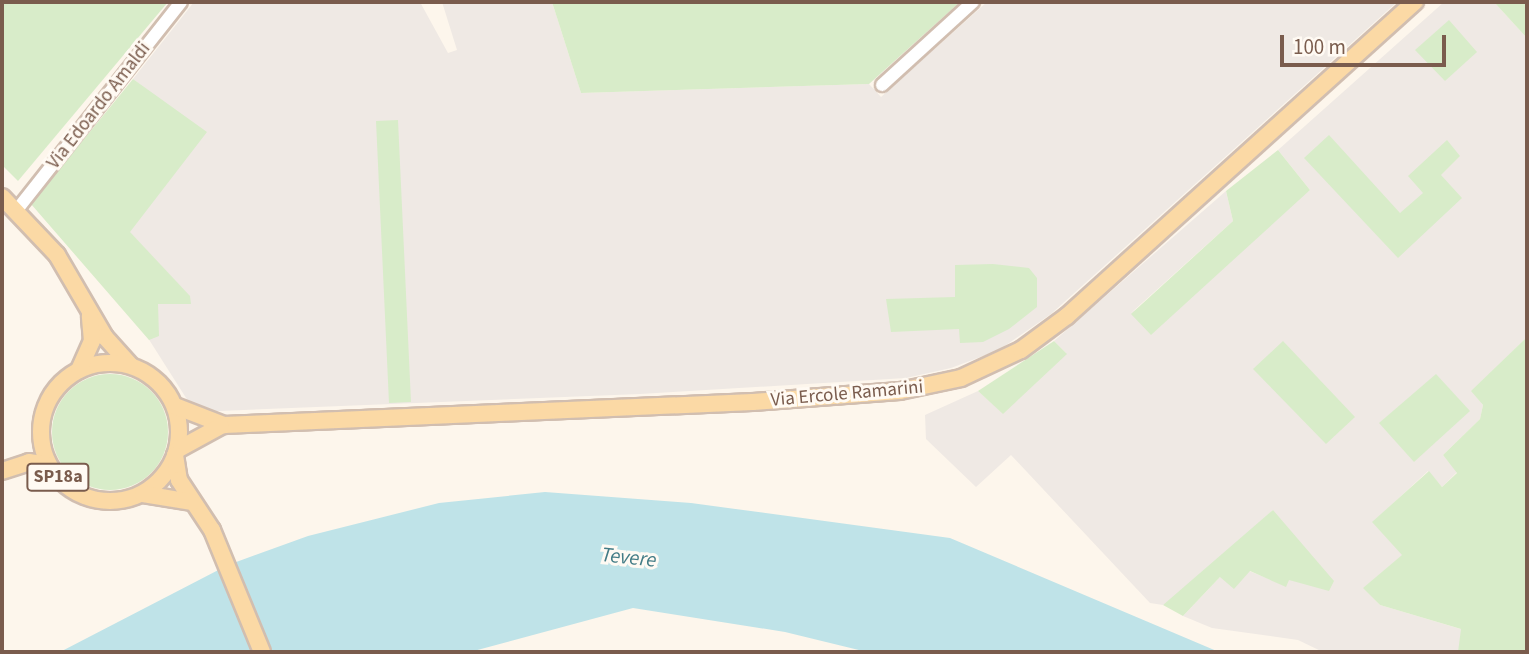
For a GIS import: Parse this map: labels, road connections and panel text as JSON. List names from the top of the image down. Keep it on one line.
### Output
{"streets":{"main road":["Via Ercole Ramarini","SP18a"],"street":["Via Edoardo Amaldi"]},"crossings":[["Via Ercole Ramarini","SP18a"]],"water":["Tevere"],"scale_bar":"100 m"}
